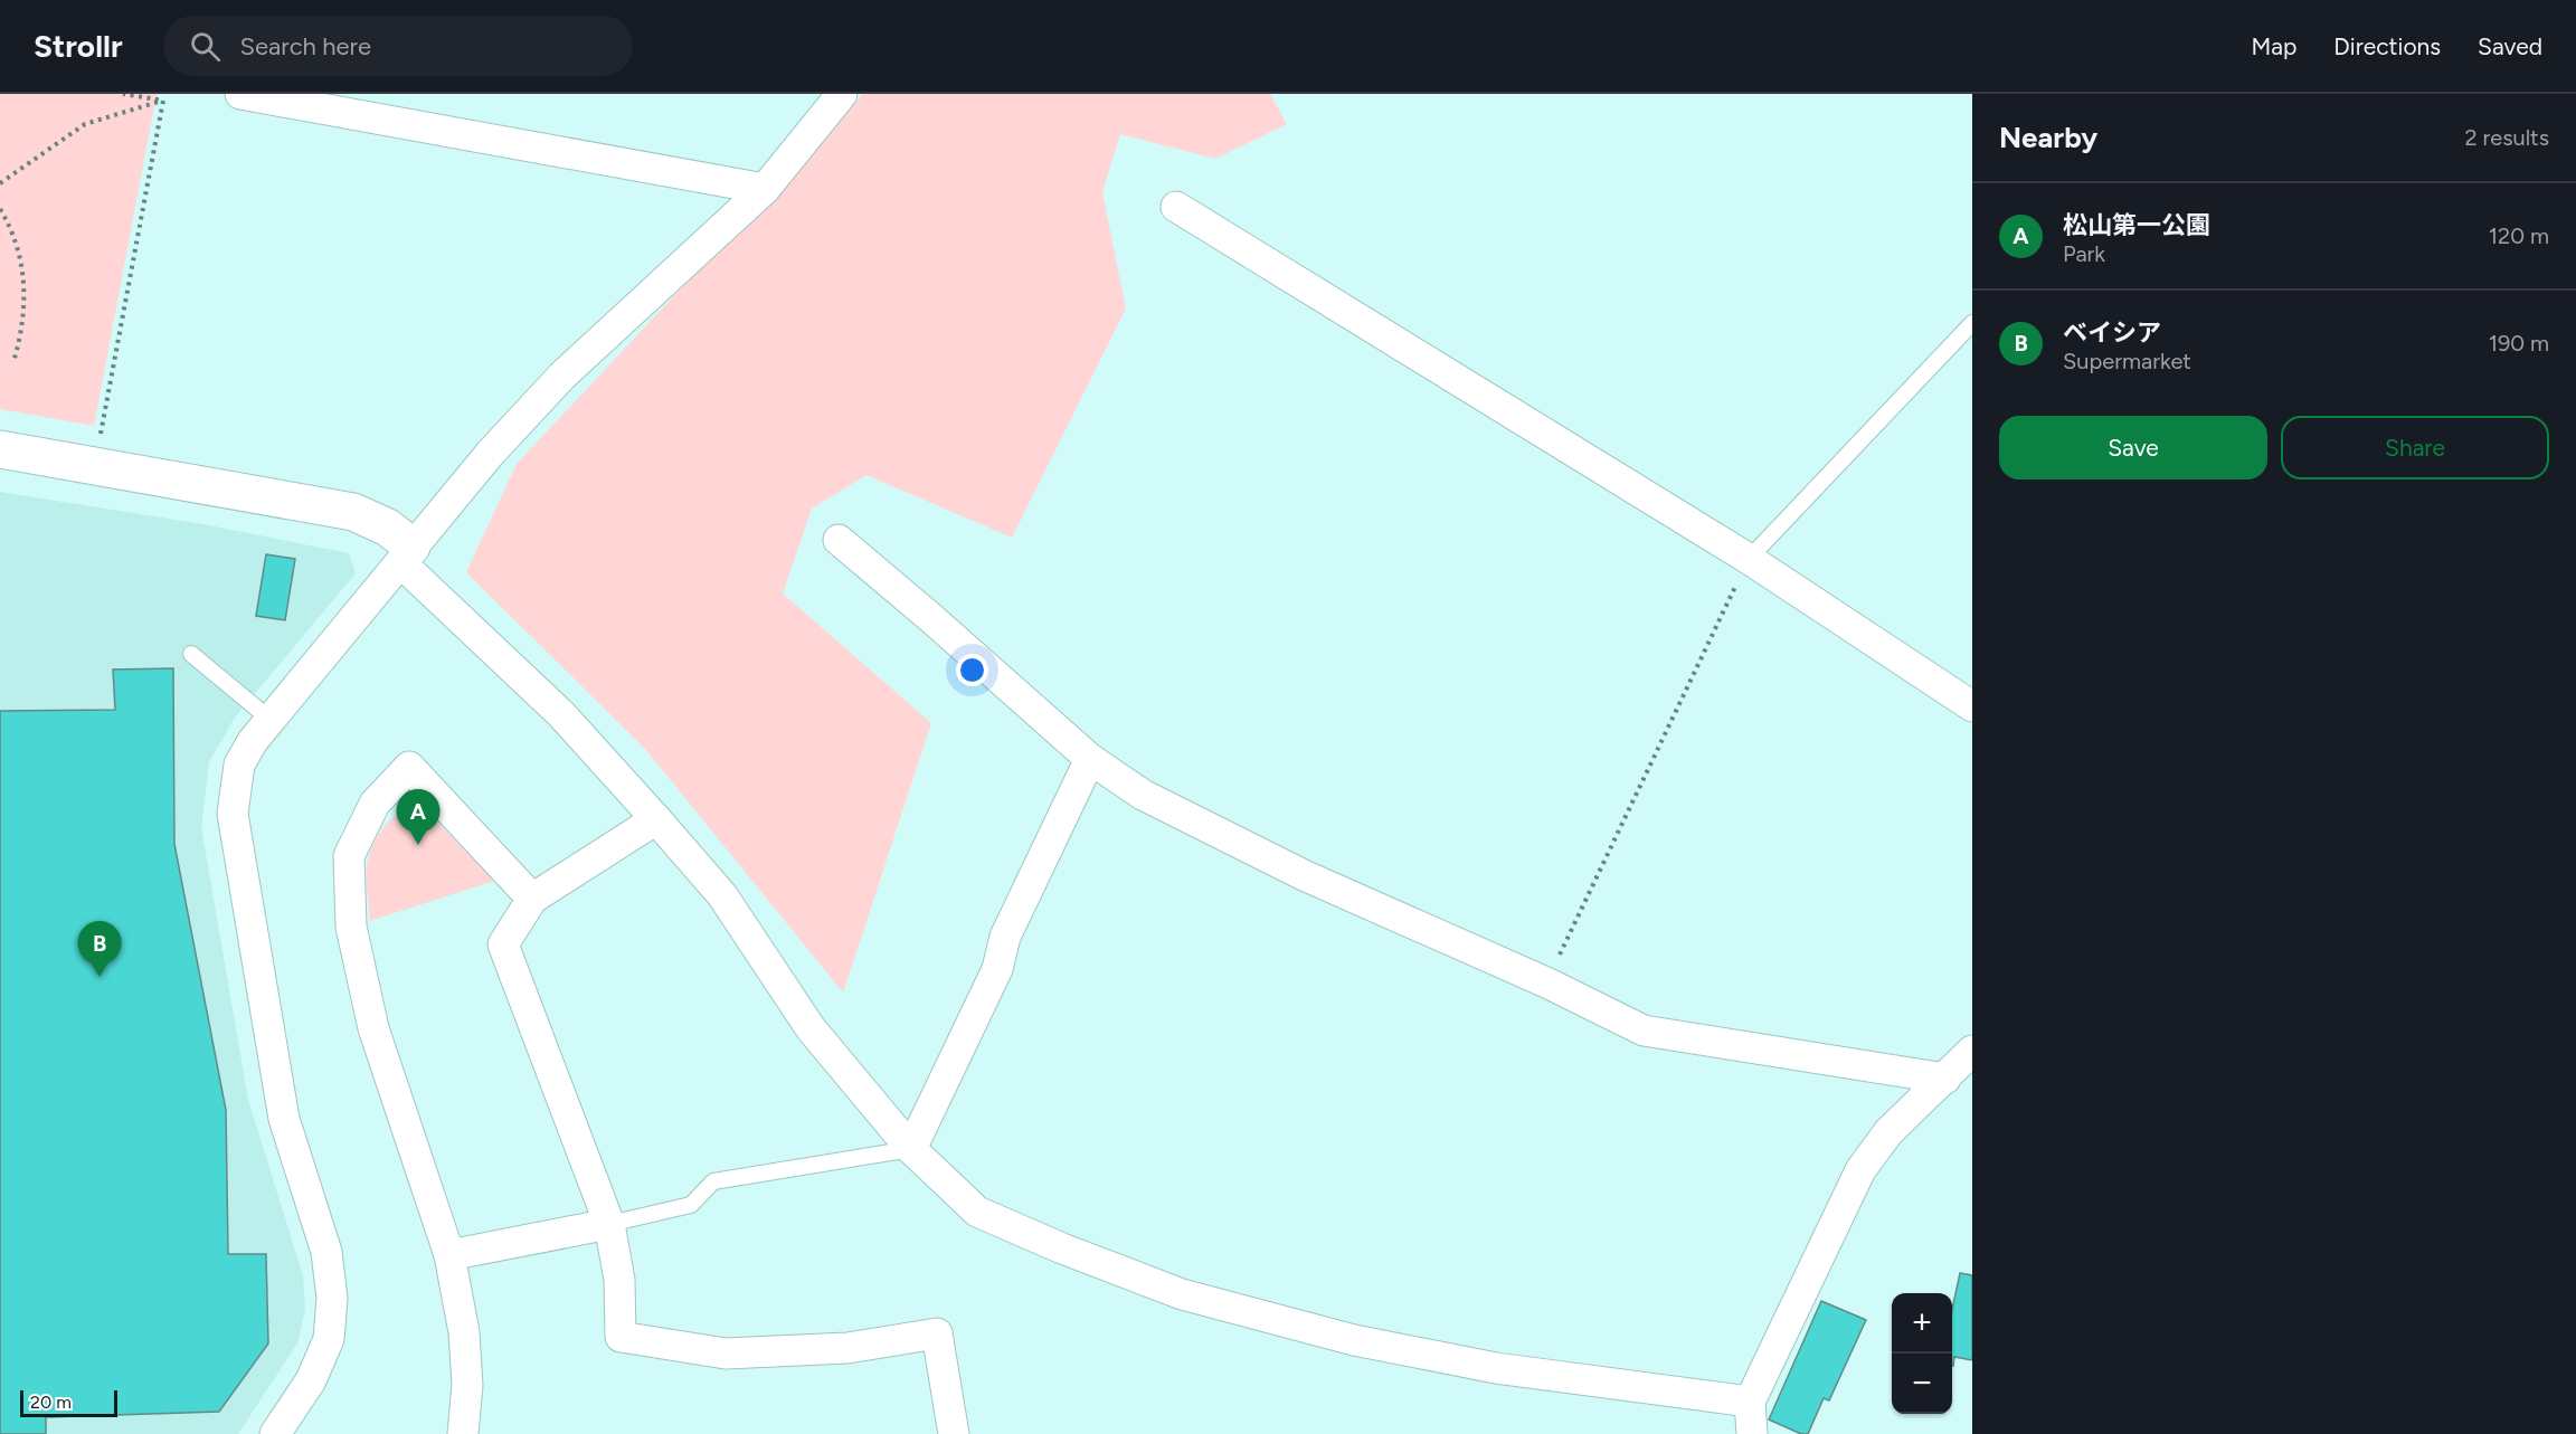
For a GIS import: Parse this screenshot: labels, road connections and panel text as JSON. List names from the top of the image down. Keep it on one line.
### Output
{"scale_bar":"20 m","page":{"header":"Strollr","search":"Search here","nav":["Map","Directions","Saved"],"heading":["Nearby","2 results"],"list":[{"mark":"A","name":"松山第一公園","note":"Park","value":"120 m"},{"mark":"B","name":"ベイシア","note":"Supermarket","value":"190 m"}],"buttons":["Save","Share"],"pins":["A","B"],"map_buttons":["+","−"],"scale":"20 m"}}
